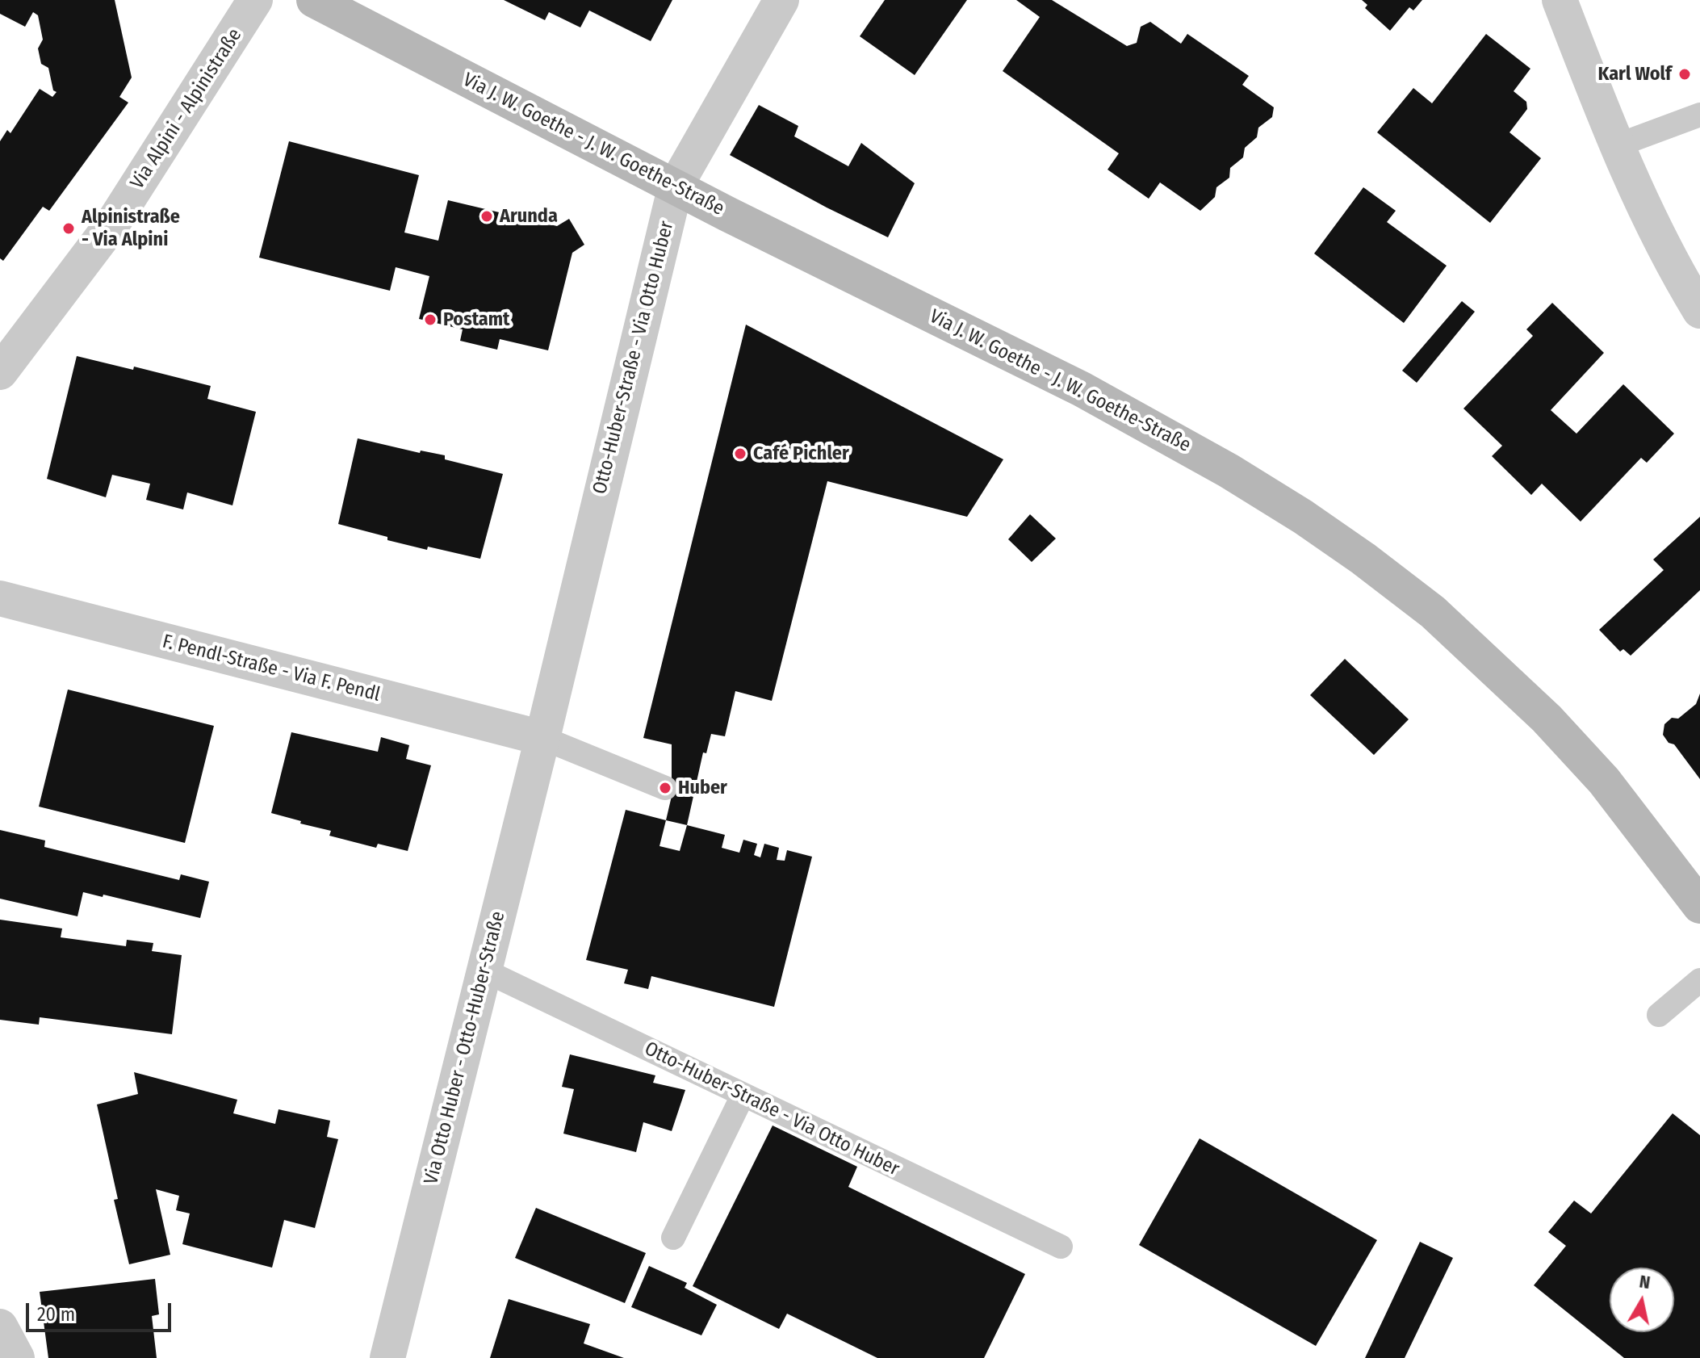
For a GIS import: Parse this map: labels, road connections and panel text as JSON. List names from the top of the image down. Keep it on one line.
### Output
{"streets":{"main road":["Via J. W. Goethe - J. W. Goethe-Straße"],"street":["Via Alpini - Alpinistraße","Otto-Huber-Straße - Via Otto Huber","F. Pendl-Straße - Via F. Pendl","Via Otto Huber - Otto-Huber-Straße"]},"crossings":[["Via J. W. Goethe - J. W. Goethe-Straße","Otto-Huber-Straße - Via Otto Huber"],["Otto-Huber-Straße - Via Otto Huber","F. Pendl-Straße - Via F. Pendl"],["Otto-Huber-Straße - Via Otto Huber","Via Otto Huber - Otto-Huber-Straße"],["F. Pendl-Straße - Via F. Pendl","Via Otto Huber - Otto-Huber-Straße"]],"places":["Karl Wolf","Arunda","Alpinistraße - Via Alpini","Postamt","Café Pichler","Huber"],"scale_bar":"20 m","north":"top"}
